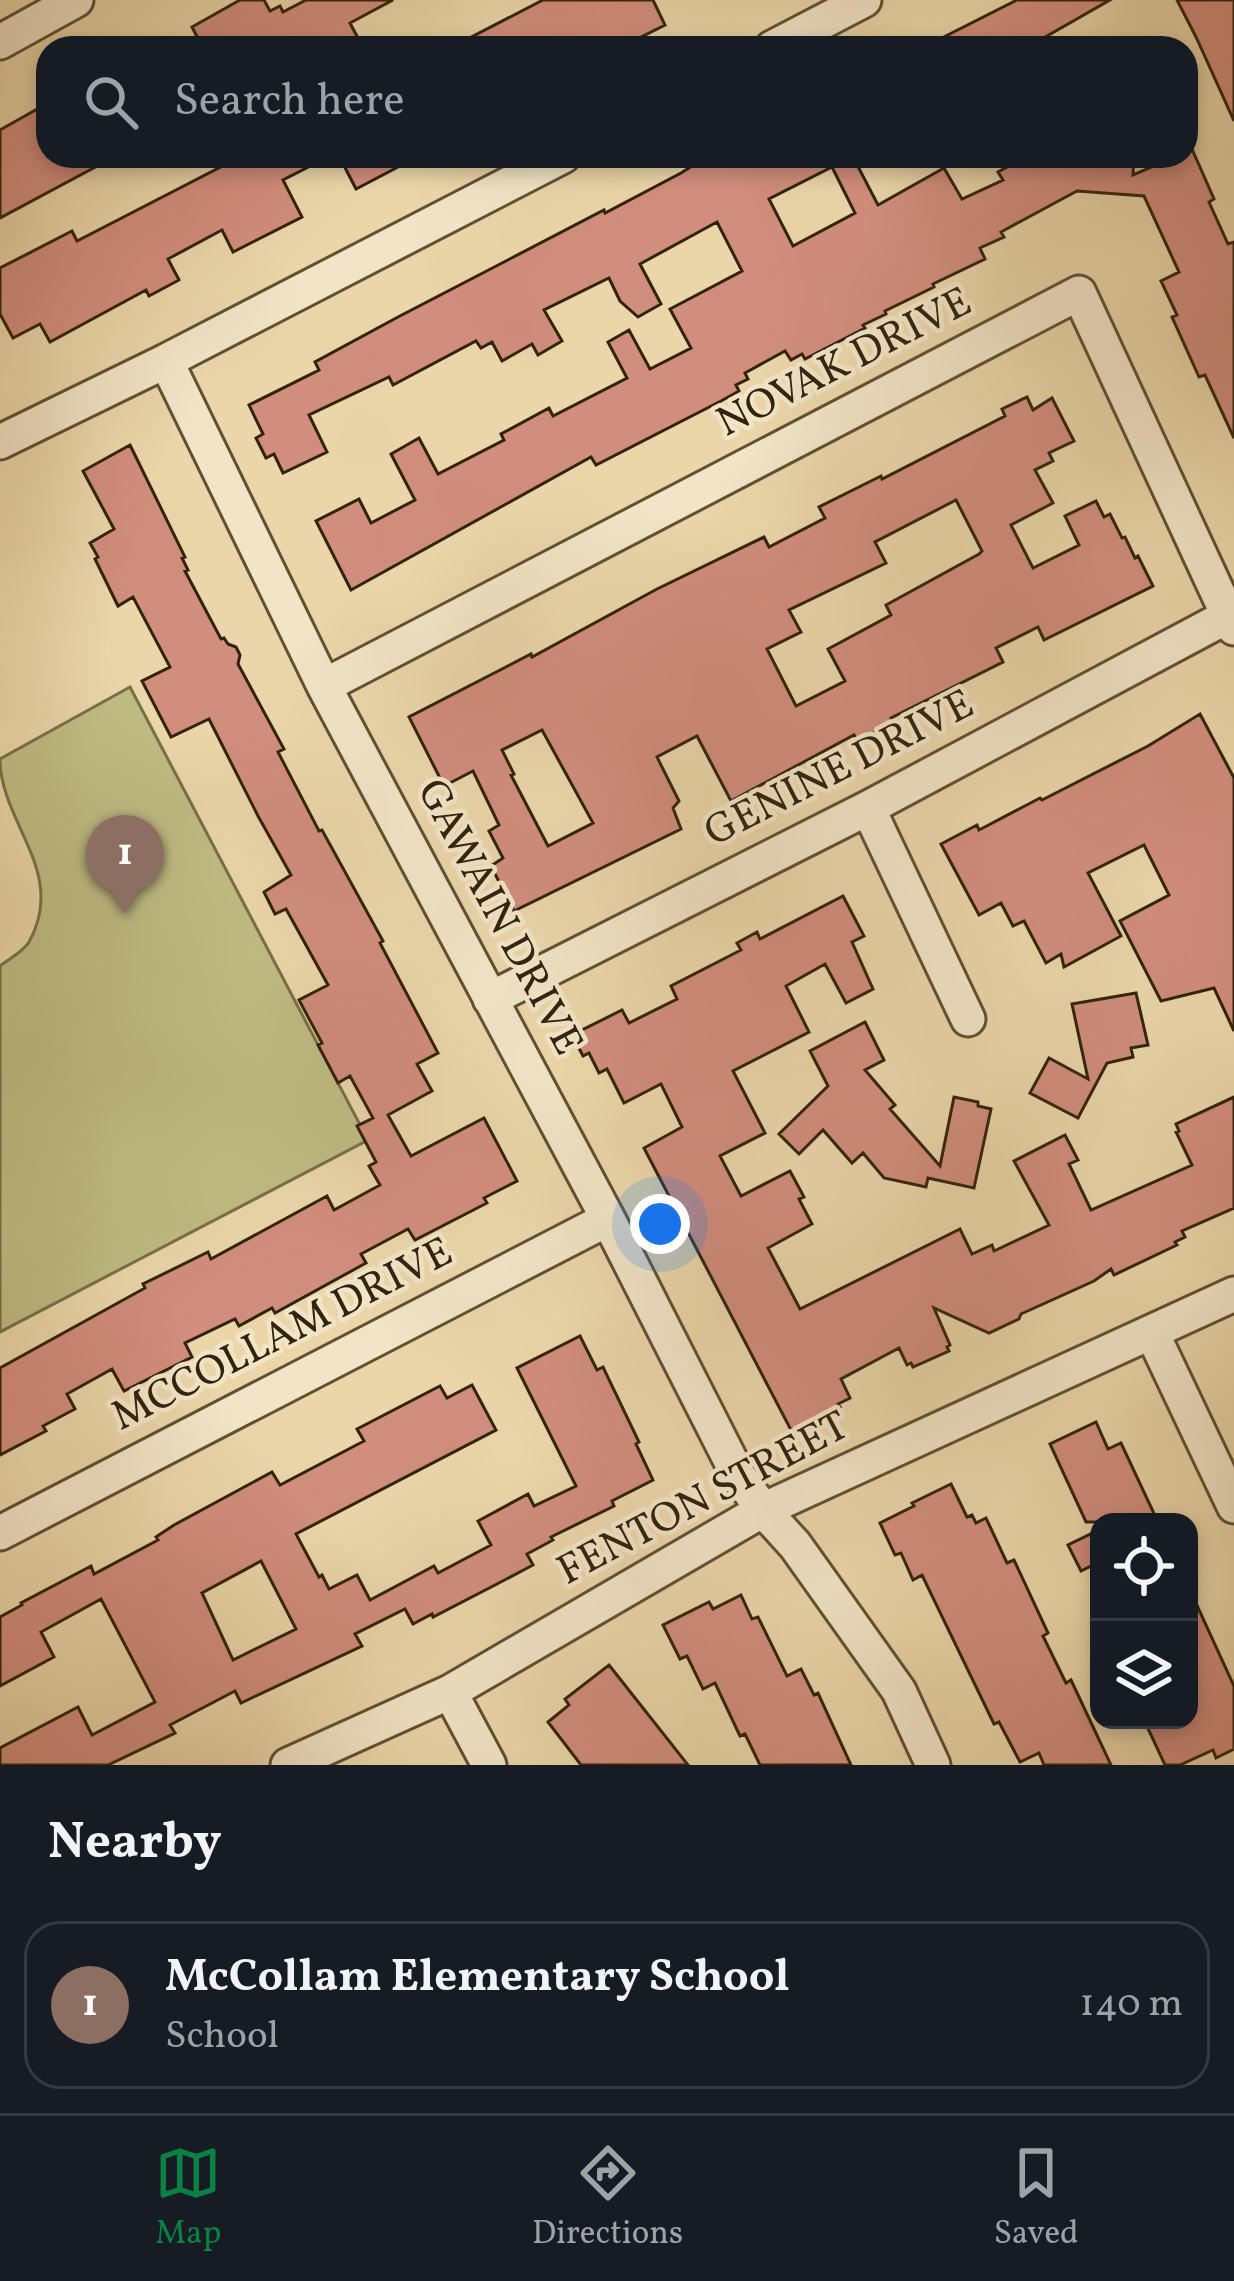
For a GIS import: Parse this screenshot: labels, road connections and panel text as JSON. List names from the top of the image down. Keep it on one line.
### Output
{"streets":{"street":["NOVAK DRIVE","GENINE DRIVE","GAWAIN DRIVE","MCCOLLAM DRIVE","FENTON STREET"]},"crossings":[["NOVAK DRIVE","GENINE DRIVE"],["NOVAK DRIVE","GAWAIN DRIVE"],["GENINE DRIVE","GAWAIN DRIVE"],["GAWAIN DRIVE","MCCOLLAM DRIVE"],["GAWAIN DRIVE","FENTON STREET"]],"page":{"search":"Search here","pins":"1","heading":"Nearby","list":[{"mark":"1","name":"McCollam Elementary School","note":"School","value":"140 m"}],"nav":["Map","Directions","Saved"]}}
